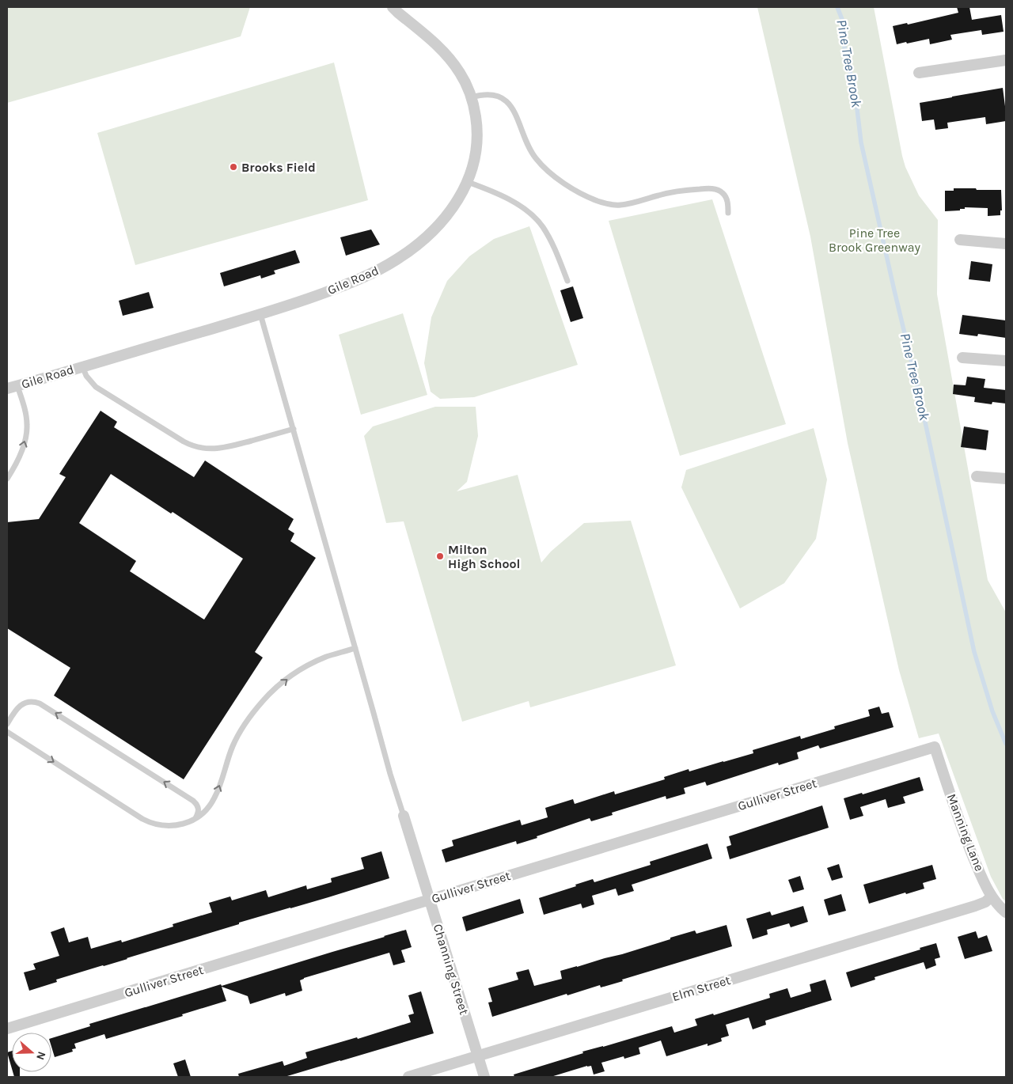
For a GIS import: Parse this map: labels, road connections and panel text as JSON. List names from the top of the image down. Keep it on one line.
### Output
{"streets":{"street":["Gile Road","Gulliver Street","Manning Lane","Channing Street","Elm Street"]},"crossings":[["Gulliver Street","Manning Lane"],["Gulliver Street","Channing Street"],["Manning Lane","Elm Street"],["Channing Street","Elm Street"]],"water":["Pine Tree Brook"],"parks":["Pine Tree Brook Greenway"],"places":["Brooks Field","Milton High School"],"north":"right"}
